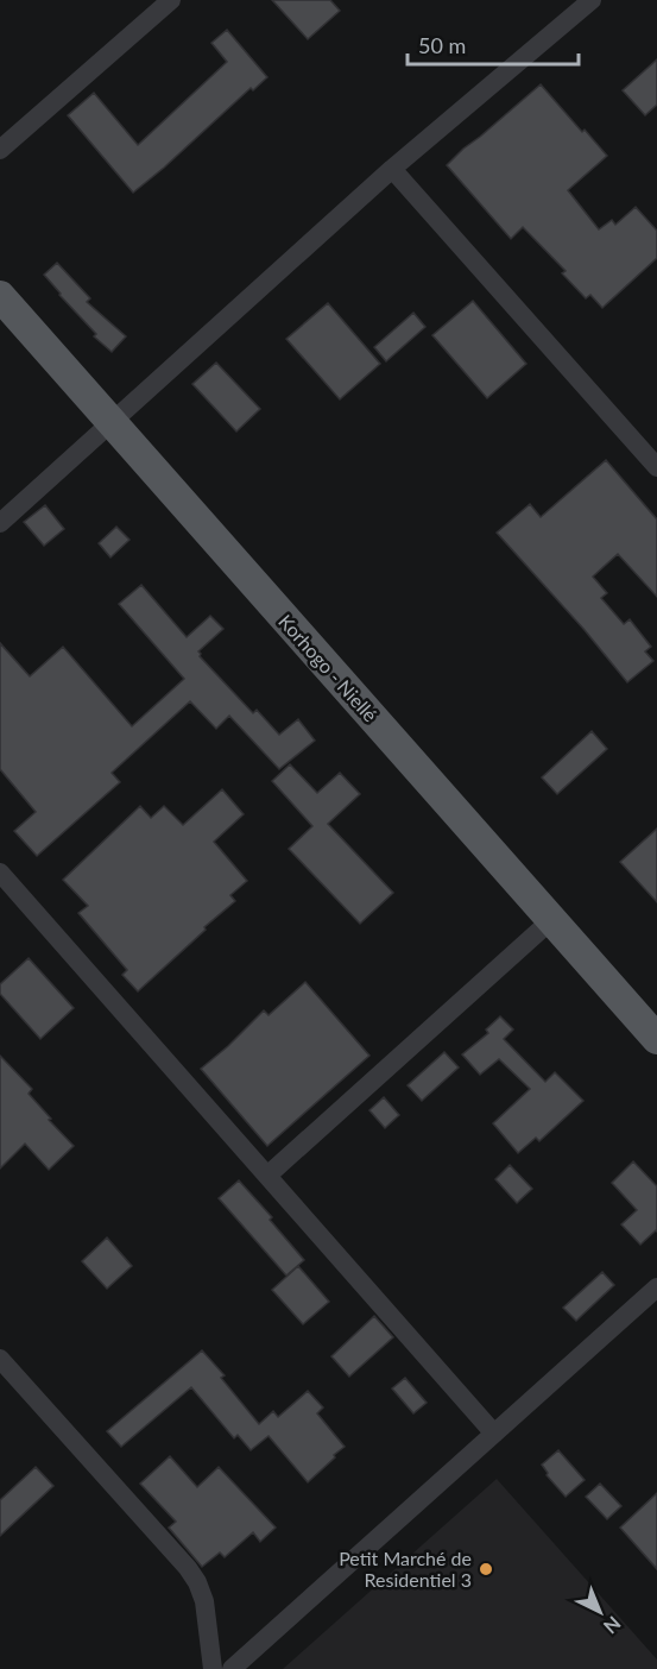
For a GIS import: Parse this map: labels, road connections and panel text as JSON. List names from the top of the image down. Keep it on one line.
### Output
{"streets":{"main road":["Korhogo - Niellé"]},"places":["Petit Marché de Residentiel 3"],"scale_bar":"50 m","north":"bottom right"}
